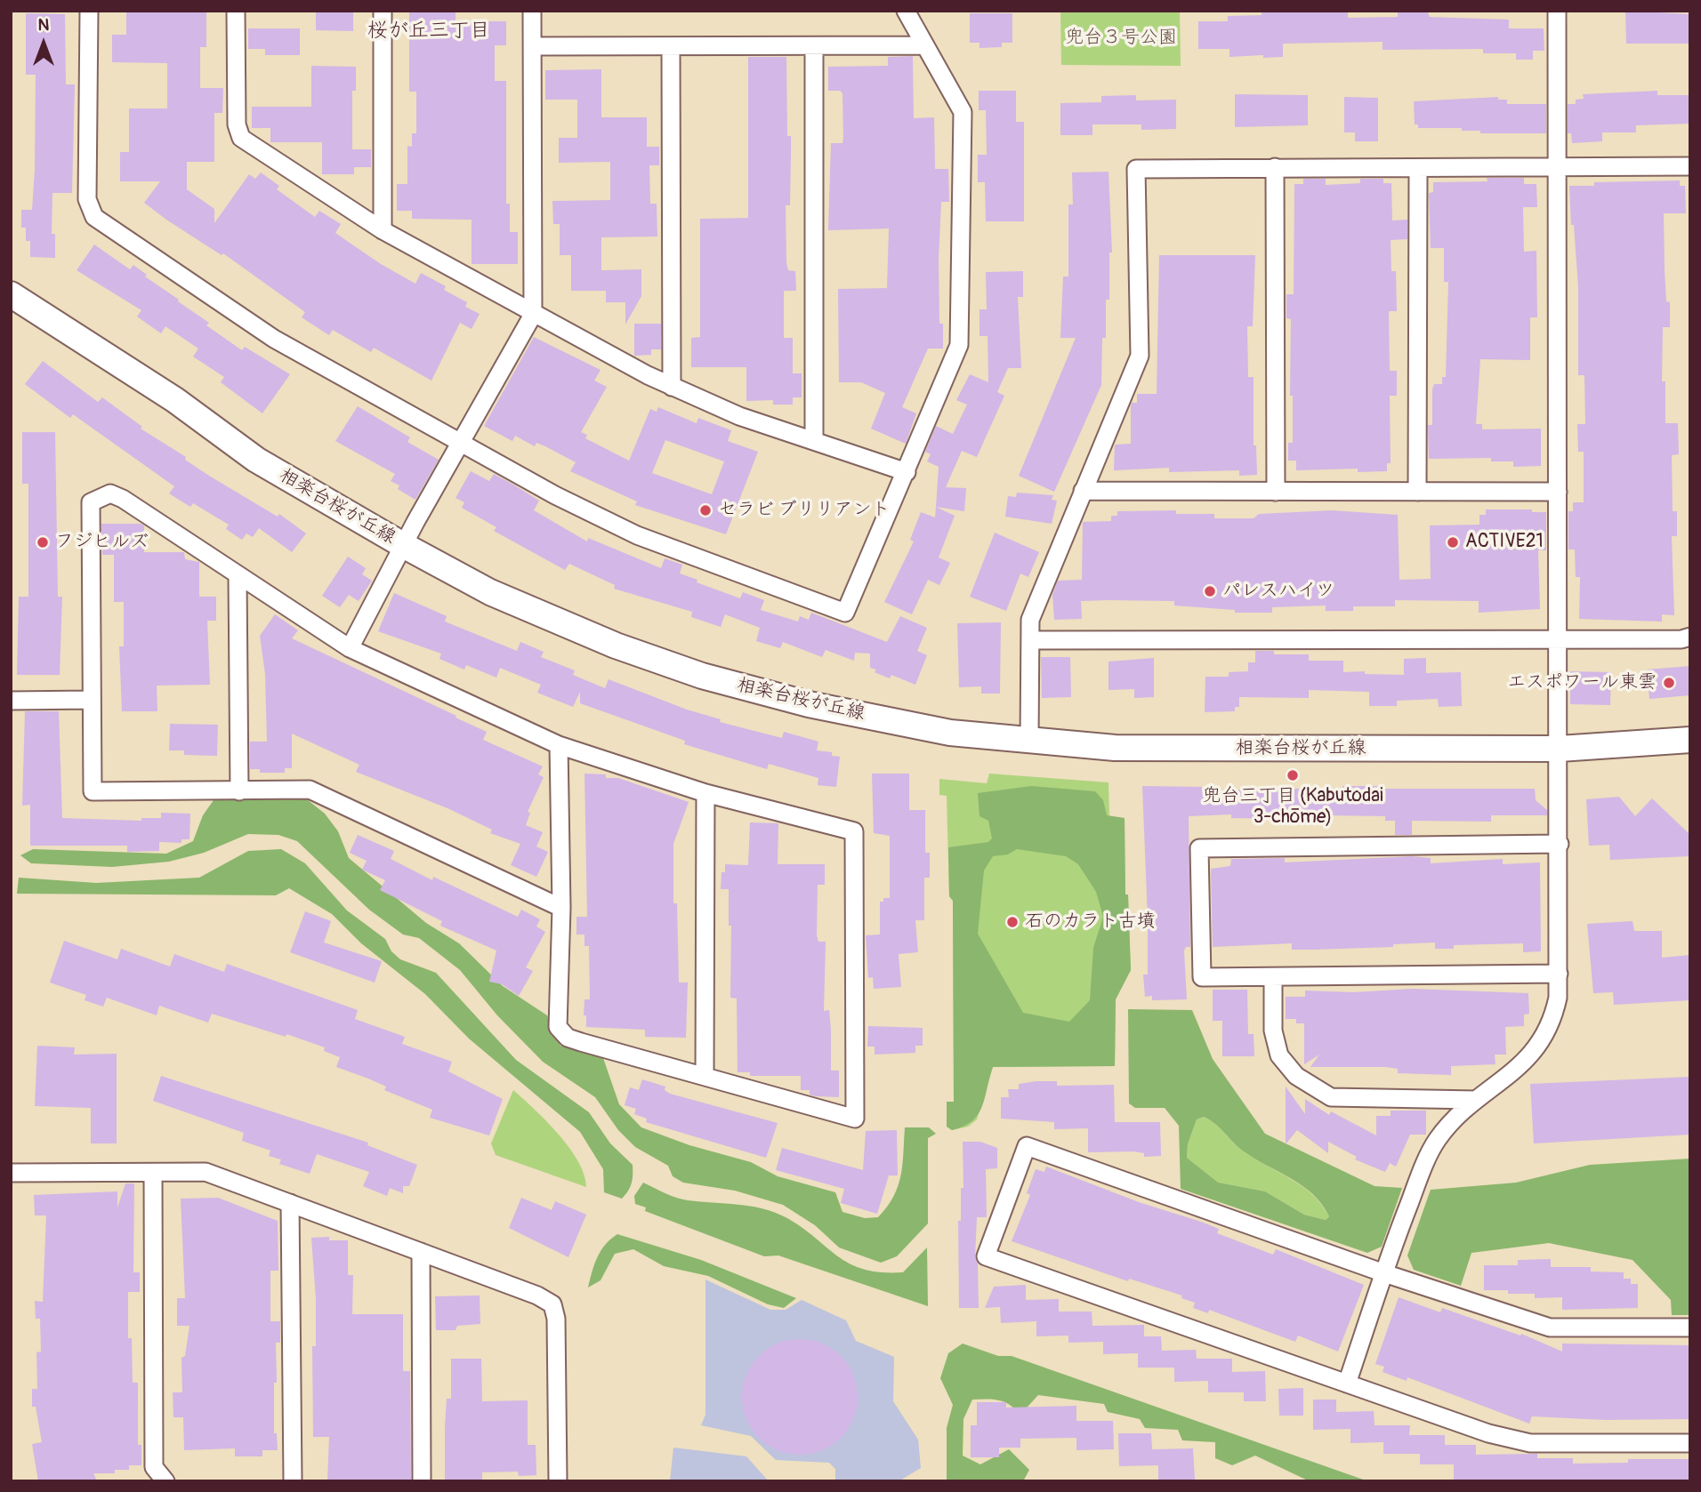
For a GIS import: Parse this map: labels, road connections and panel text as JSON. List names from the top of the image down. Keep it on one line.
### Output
{"streets":{"main road":["相楽台桜が丘線"]},"districts":["桜が丘三丁目"],"parks":["兜台３号公園"],"places":["セラビ ブリリアント","フジヒルズ","ACTIVE21","パレスハイツ","エスポワール東雲","兜台三丁目 (Kabutodai 3-chōme)","石のカラト古墳"],"north":"top"}
